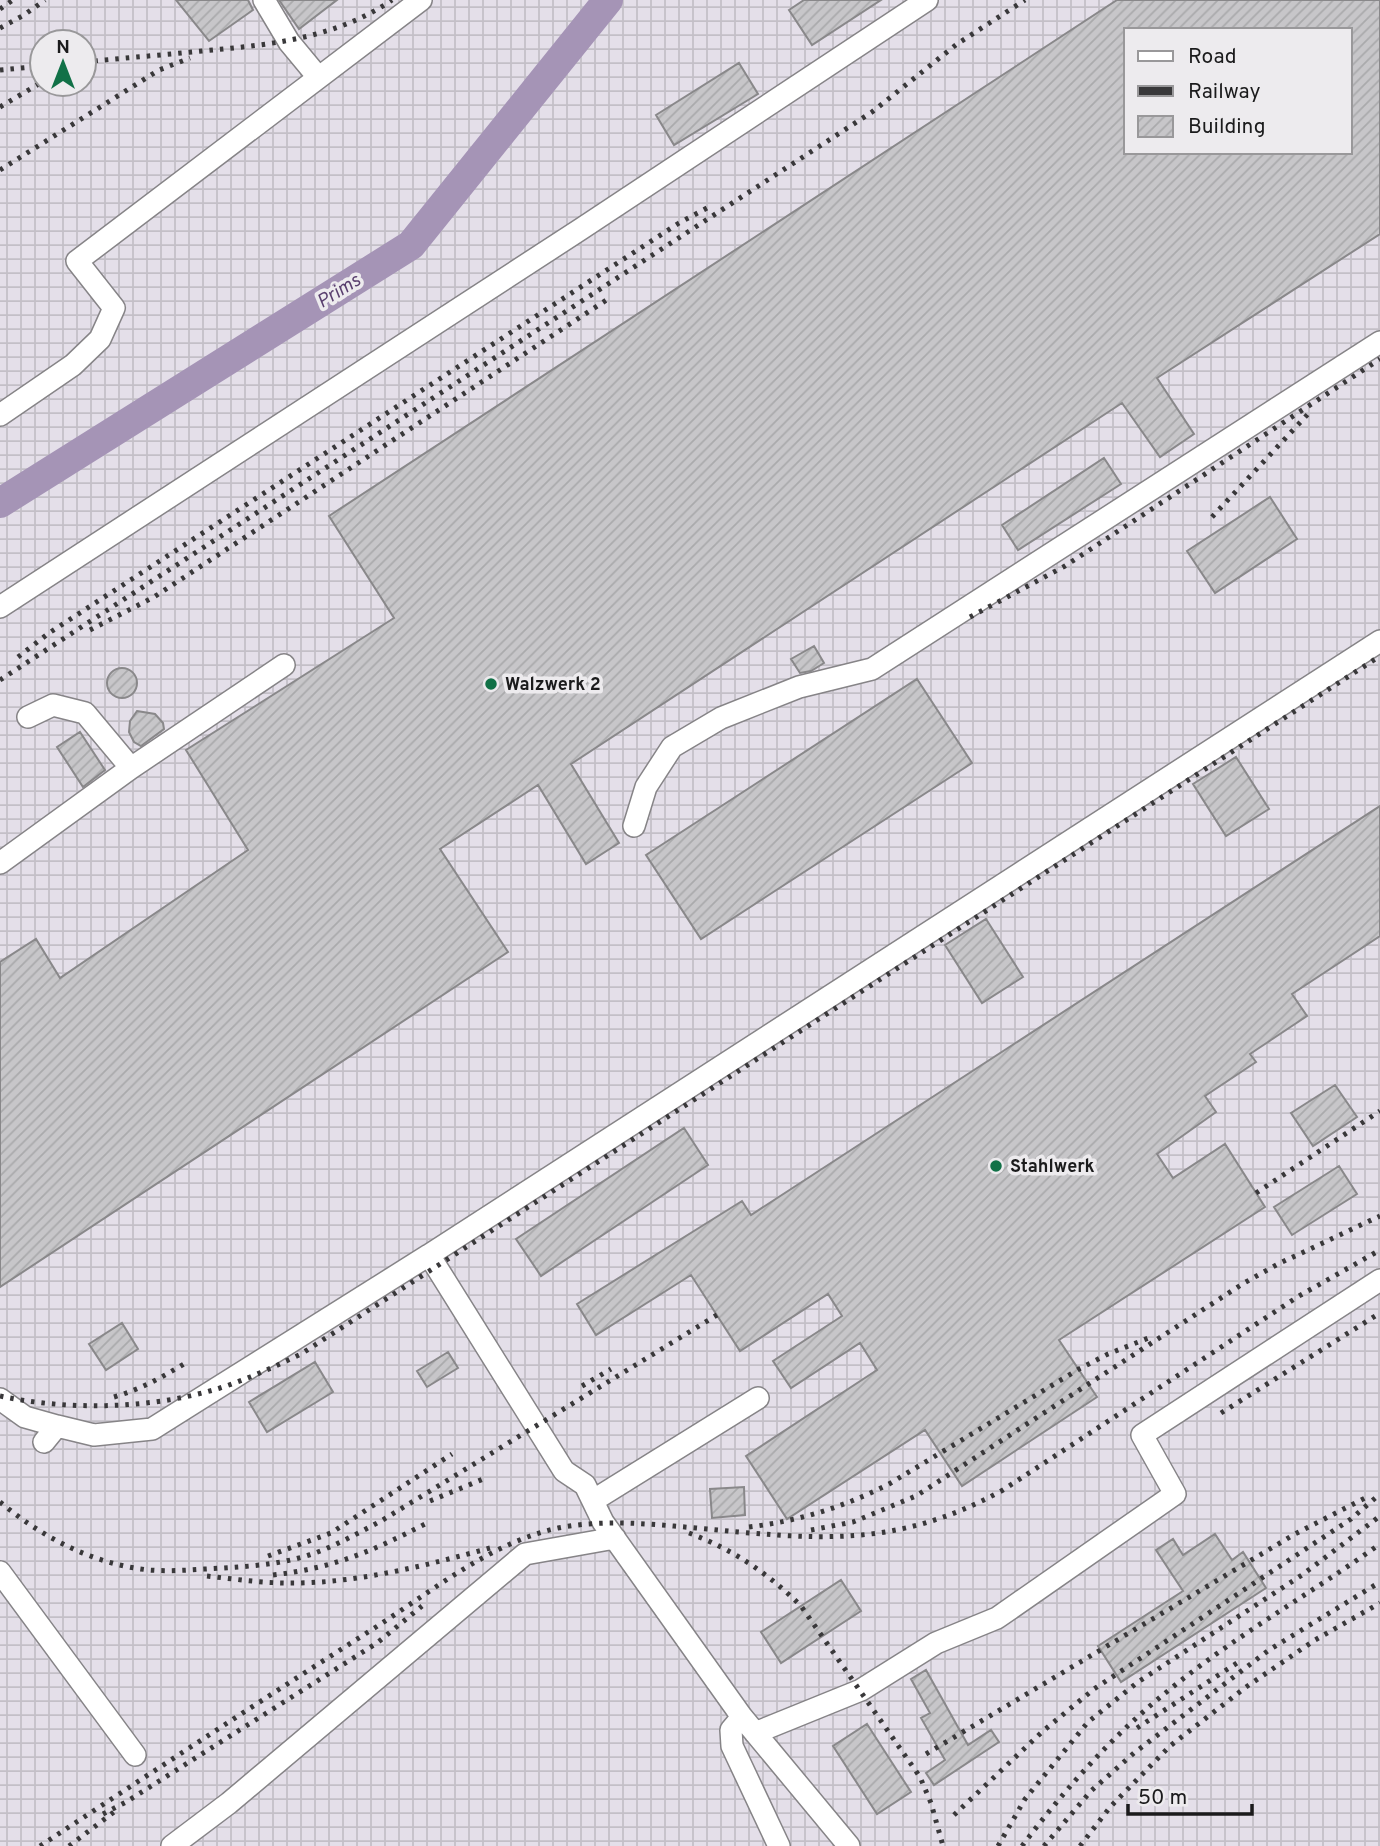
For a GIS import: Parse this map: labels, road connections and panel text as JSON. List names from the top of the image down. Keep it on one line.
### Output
{"water":["Prims"],"places":["Walzwerk 2","Stahlwerk"],"legend":["Road","Railway","Building"],"scale_bar":"50 m","north":"top"}
